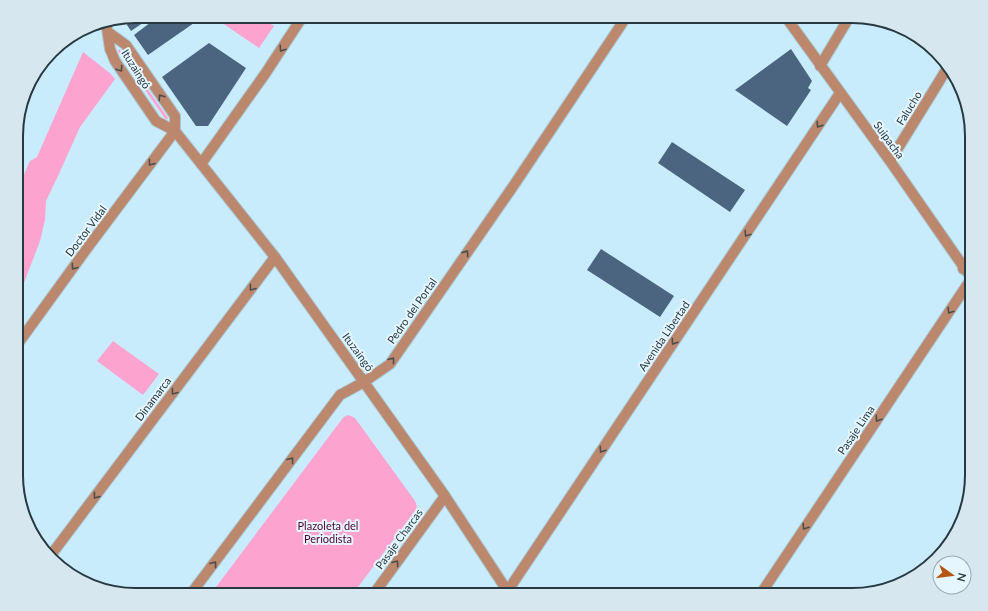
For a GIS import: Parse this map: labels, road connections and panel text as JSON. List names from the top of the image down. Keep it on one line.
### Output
{"streets":{"street":["Ituzaingó","Falucho","Suipacha","Doctor Vidal","Pedro del Portal","Avenida Libertad","Dinamarca","Pasaje Lima","Pasaje Charcas"]},"crossings":[["Ituzaingó","Doctor Vidal"],["Ituzaingó","Pedro del Portal"],["Ituzaingó","Dinamarca"],["Ituzaingó","Pasaje Charcas"],["Falucho","Suipacha"],["Suipacha","Avenida Libertad"]],"one_way":["Doctor Vidal","Pedro del Portal","Avenida Libertad","Dinamarca","Pasaje Lima","Pasaje Charcas"],"parks":["Plazoleta del Periodista"],"north":"right"}
